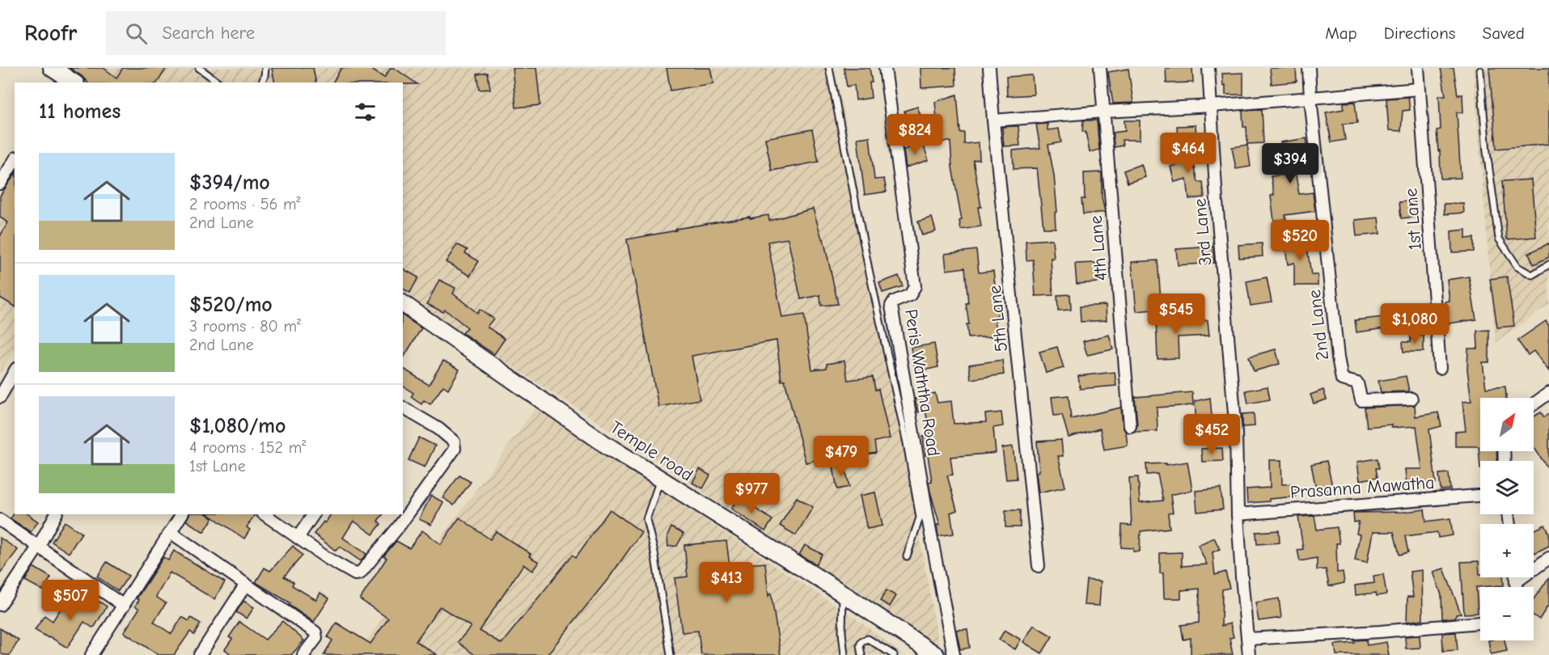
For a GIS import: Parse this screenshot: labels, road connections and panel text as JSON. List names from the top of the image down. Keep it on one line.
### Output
{"streets":{"street":["1st Lane","3rd Lane","4th Lane","5th Lane","2nd Lane","Peris Waththa Road","Temple road","Prasanna Mawatha"]},"crossings":[["3rd Lane","Prasanna Mawatha"]],"north":"top right","page":{"header":"Roofr","search":"Search here","nav":["Map","Directions","Saved"],"heading":"11 homes","price":["$824","$464","$394","$520","$545","$1,080","$452","$479","$977","$413","$507"],"list":[{"name":"$394/mo","note":"2 rooms · 56 m² · 2nd Lane"},{"name":"$520/mo","note":"3 rooms · 80 m² · 2nd Lane"},{"name":"$1,080/mo","note":"4 rooms · 152 m² · 1st Lane"}],"map_buttons":["+","−"]}}
